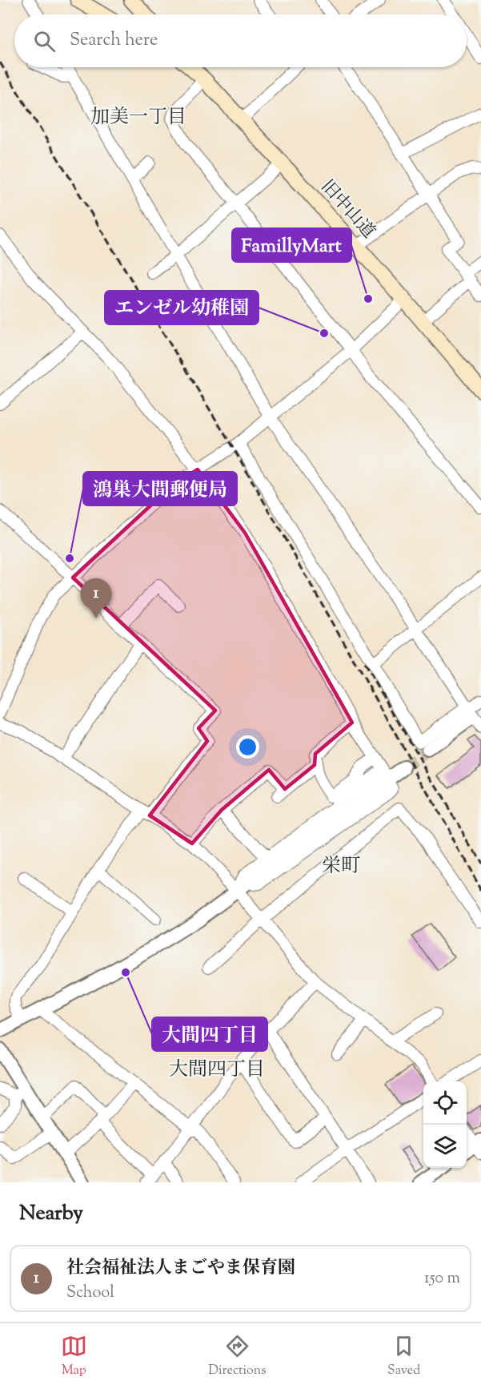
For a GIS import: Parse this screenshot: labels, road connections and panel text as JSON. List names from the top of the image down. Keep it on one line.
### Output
{"streets":{"main road":["旧中山道"]},"districts":["加美一丁目","栄町","大間四丁目"],"places":["FamillyMart","エンゼル幼稚園","鴻巣大間郵便局","大間四丁目"],"page":{"search":"Search here","pins":"1","heading":"Nearby","list":[{"mark":"1","name":"社会福祉法人まごやま保育園","note":"School","value":"150 m"}],"nav":["Map","Directions","Saved"]}}
